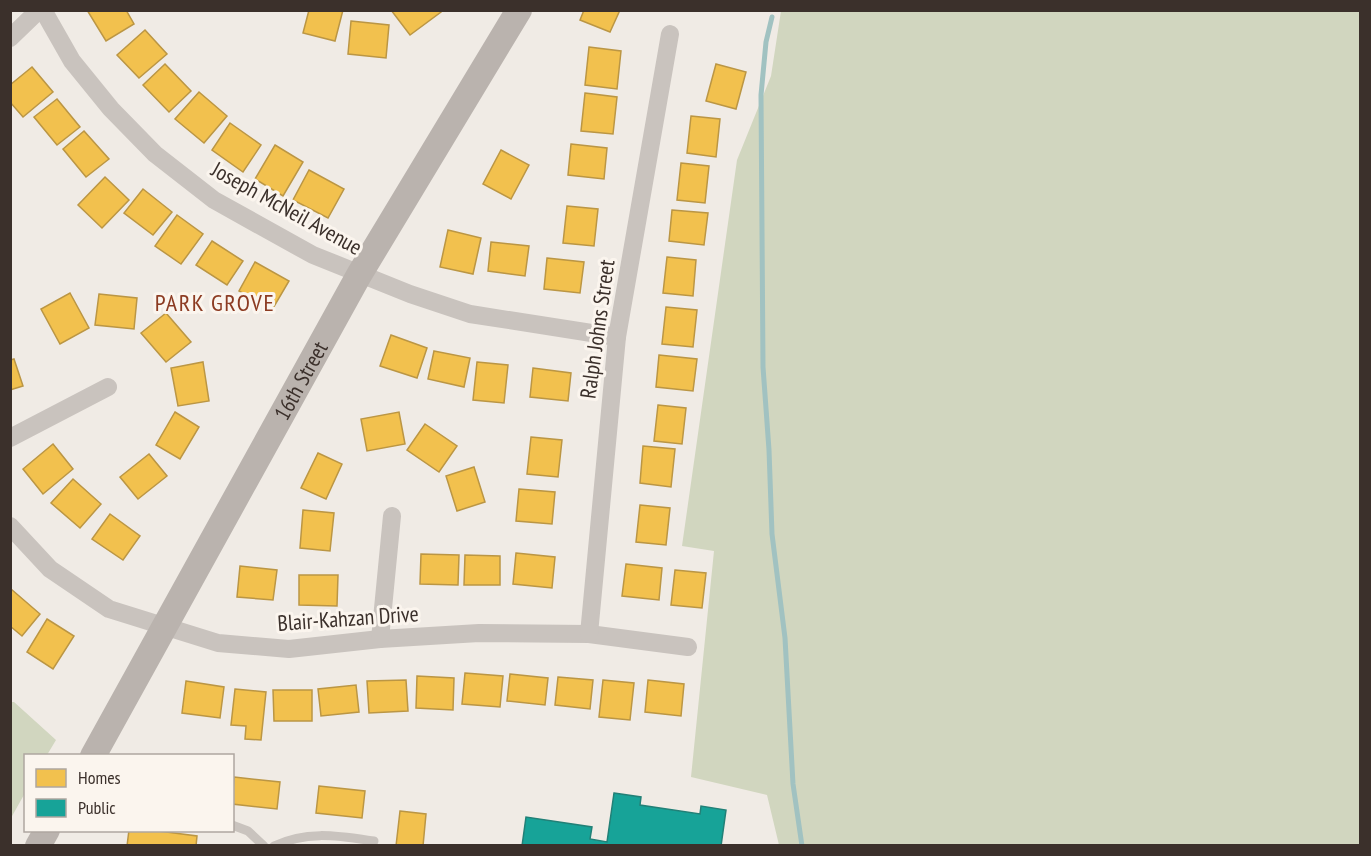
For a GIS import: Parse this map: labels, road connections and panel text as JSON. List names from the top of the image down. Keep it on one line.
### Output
{"streets":{"street":["Joseph McNeil Avenue","Ralph Johns Street","16th Street","Blair-Kahzan Drive"]},"crossings":[["Joseph McNeil Avenue","Ralph Johns Street"],["Joseph McNeil Avenue","16th Street"],["Ralph Johns Street","Blair-Kahzan Drive"],["16th Street","Blair-Kahzan Drive"]],"districts":["PARK GROVE"],"legend":["Homes","Public"]}
